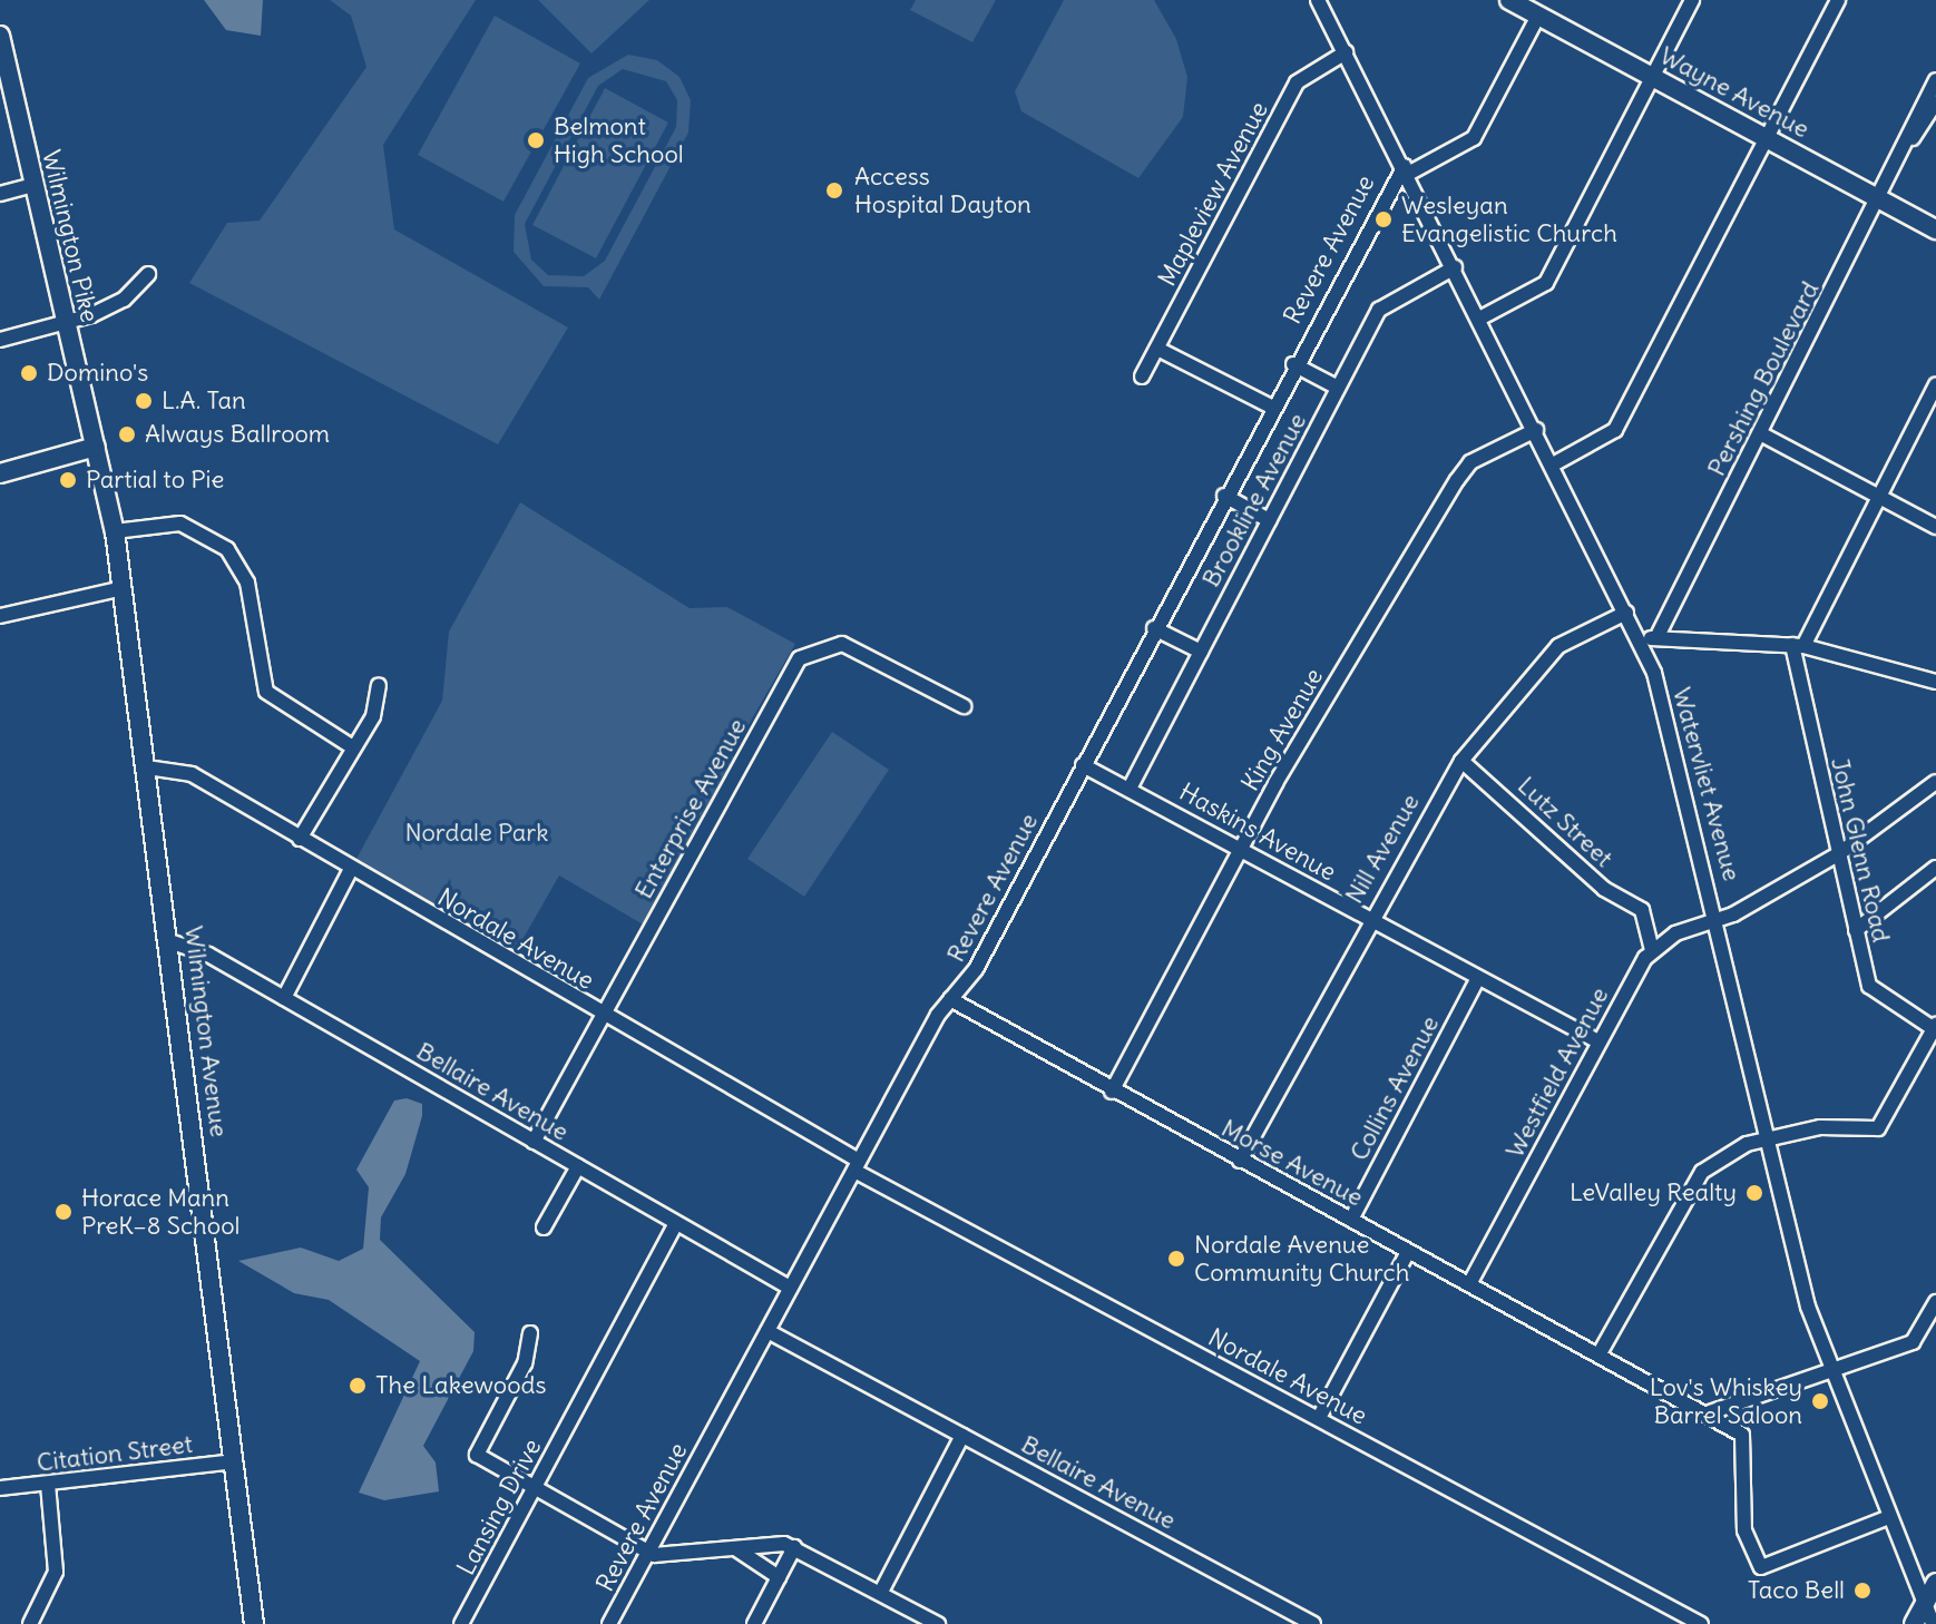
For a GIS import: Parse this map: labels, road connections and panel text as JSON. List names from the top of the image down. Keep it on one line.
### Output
{"streets":{"main road":["Wayne Avenue","Wilmington Pike","Wilmington Avenue"],"street":["Mapleview Avenue","Revere Avenue","Pershing Boulevard","Brookline Avenue","King Avenue","Watervliet Avenue","Enterprise Avenue","Lutz Street","Haskins Avenue","Nill Avenue","John Glenn Road","Nordale Avenue","Westfield Avenue","Collins Avenue","Bellaire Avenue","Morse Avenue","Citation Street","Lansing Drive"]},"crossings":[["Wayne Avenue","Revere Avenue"],["Wayne Avenue","Pershing Boulevard"],["Mapleview Avenue","Watervliet Avenue"],["Wilmington Pike","Wilmington Avenue"],["Revere Avenue","Watervliet Avenue"],["Revere Avenue","Haskins Avenue"],["Revere Avenue","Nordale Avenue"],["Revere Avenue","Bellaire Avenue"],["Revere Avenue","Morse Avenue"],["Brookline Avenue","Watervliet Avenue"],["Brookline Avenue","Haskins Avenue"],["King Avenue","Watervliet Avenue"],["King Avenue","Haskins Avenue"],["King Avenue","Morse Avenue"],["Watervliet Avenue","Nill Avenue"],["Enterprise Avenue","Nordale Avenue"],["Enterprise Avenue","Bellaire Avenue"],["Lutz Street","Nill Avenue"],["Lutz Street","Westfield Avenue"],["Haskins Avenue","Nill Avenue"],["Haskins Avenue","Westfield Avenue"],["Haskins Avenue","Collins Avenue"],["Nill Avenue","Morse Avenue"],["Nordale Avenue","Wilmington Avenue"],["Wilmington Avenue","Bellaire Avenue"],["Wilmington Avenue","Citation Street"],["Westfield Avenue","Morse Avenue"],["Collins Avenue","Morse Avenue"],["Bellaire Avenue","Lansing Drive"]],"parks":["Nordale Park"],"places":["Belmont High School","Access Hospital Dayton","Wesleyan Evangelistic Church","Domino's","L.A. Tan","Always Ballroom","Partial to Pie","LeValley Realty","Horace Mann PreK–8 School","Nordale Avenue Community Church","The Lakewoods","Lov's Whiskey Barrel Saloon","Taco Bell"]}
